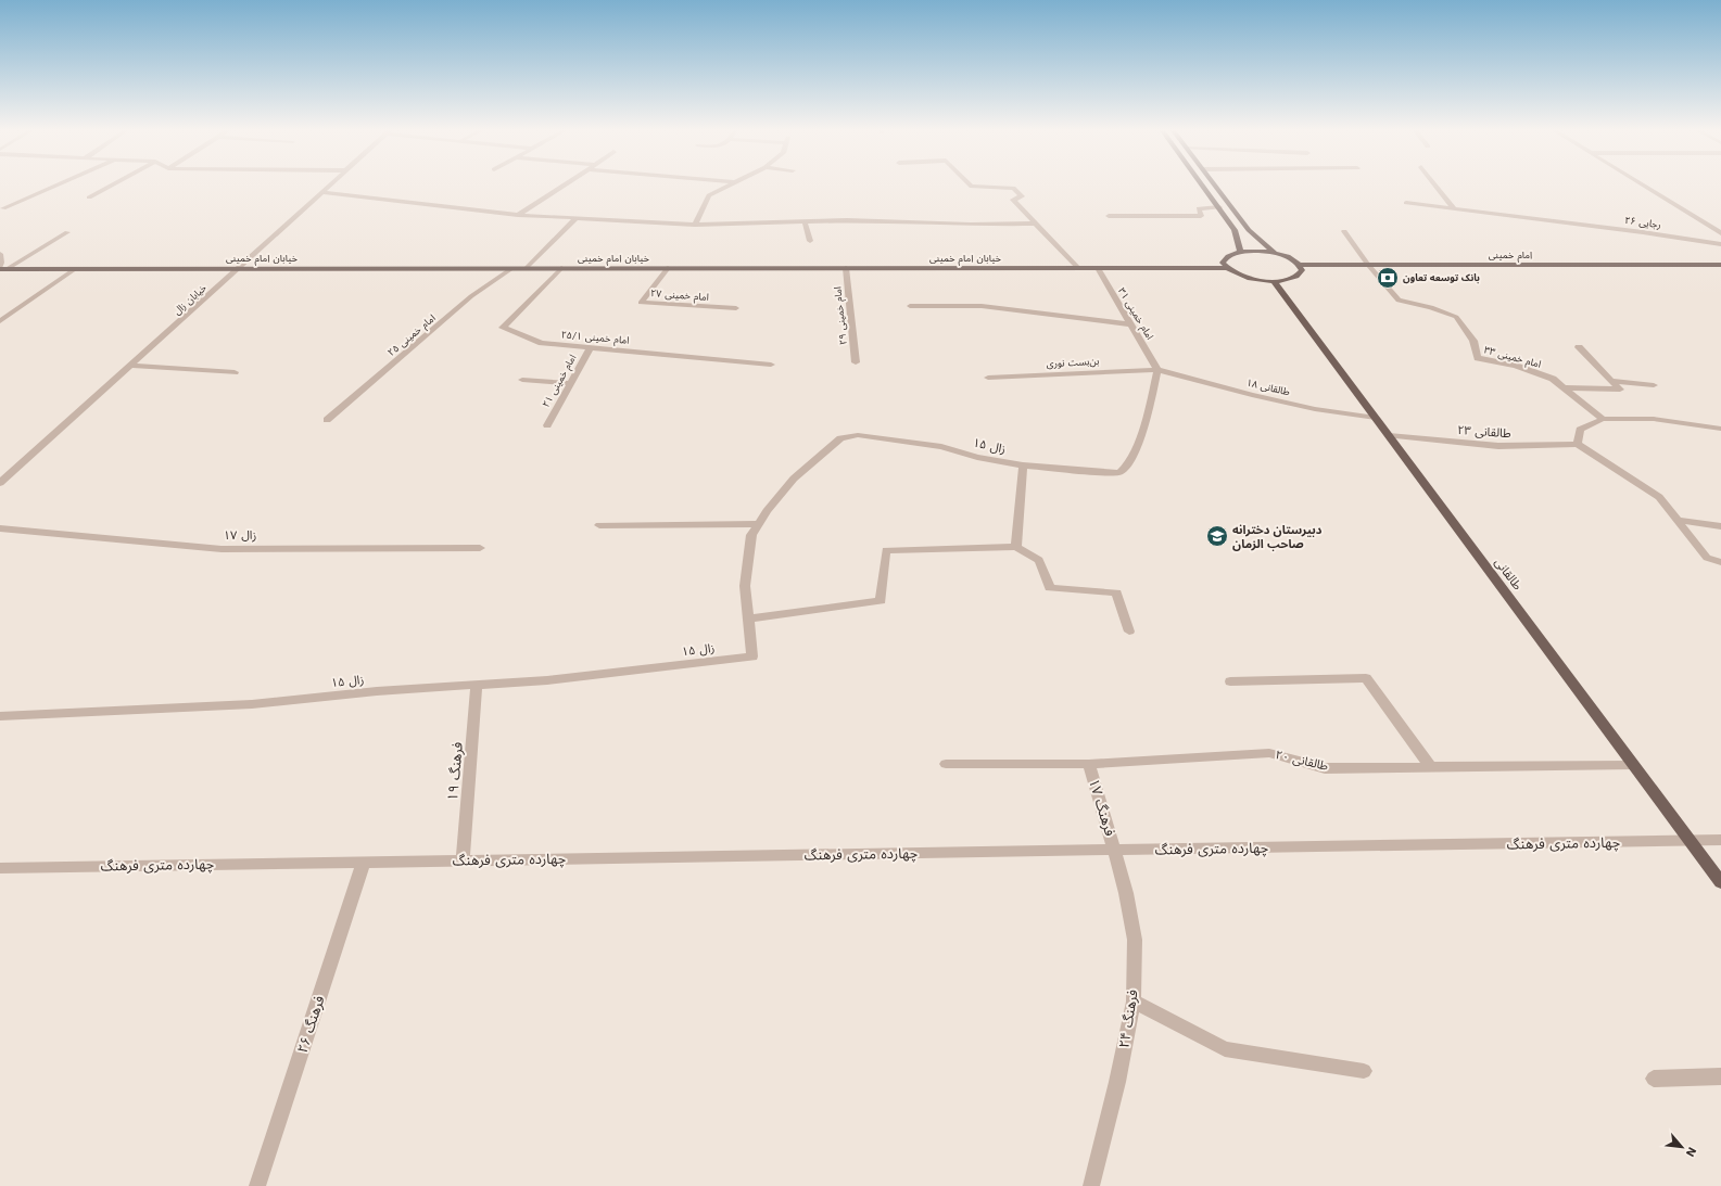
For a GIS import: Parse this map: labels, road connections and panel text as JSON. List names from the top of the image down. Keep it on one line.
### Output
{"streets":{"main road":["امام خمینی","خیابان امام خمینی","طالقانی"],"street":["رجایی ۲۶","امام خمینی ۲۷","خیابان زال","امام خمینی ۳۱","امام خمینی ۲۹","امام خمینی ۲۵","امام خمینی ۲۵/۱","امام خمینی ۳۳","بن‌بست نوری","امام خمینی ۲۱","طالقانی ۱۸","طالقانی ۲۳","زال ۱۵","زال ۱۷","طالقانی ۲۰","فرهنگ ۱۹","فرهنگ ۱۷","چهارده متری فرهنگ","فرهنگ ۲۴","فرهنگ ۲۶"]},"crossings":[["امام خمینی","امام خمینی ۳۳"],["خیابان امام خمینی","امام خمینی ۲۷"],["خیابان امام خمینی","خیابان زال"],["خیابان امام خمینی","امام خمینی ۳۱"],["خیابان امام خمینی","امام خمینی ۲۹"],["خیابان امام خمینی","امام خمینی ۲۵"],["خیابان امام خمینی","امام خمینی ۲۵/۱"],["امام خمینی ۳۱","بن‌بست نوری"],["امام خمینی ۳۱","طالقانی ۱۸"],["امام خمینی ۳۱","زال ۱۵"],["امام خمینی ۲۵/۱","امام خمینی ۲۱"],["بن‌بست نوری","طالقانی ۱۸"],["بن‌بست نوری","زال ۱۵"],["طالقانی ۱۸","زال ۱۵"],["طالقانی ۱۸","طالقانی"],["طالقانی ۲۳","طالقانی"],["زال ۱۵","فرهنگ ۱۹"],["طالقانی","طالقانی ۲۰"],["طالقانی","چهارده متری فرهنگ"],["طالقانی ۲۰","فرهنگ ۱۷"],["فرهنگ ۱۹","چهارده متری فرهنگ"],["فرهنگ ۱۷","چهارده متری فرهنگ"],["فرهنگ ۱۷","فرهنگ ۲۴"],["چهارده متری فرهنگ","فرهنگ ۲۴"],["چهارده متری فرهنگ","فرهنگ ۲۶"]],"places":{"bank":["بانک توسعه تعاون"],"school or university":["دبیرستان دخترانه صاحب الزمان"]},"north":"bottom right"}
